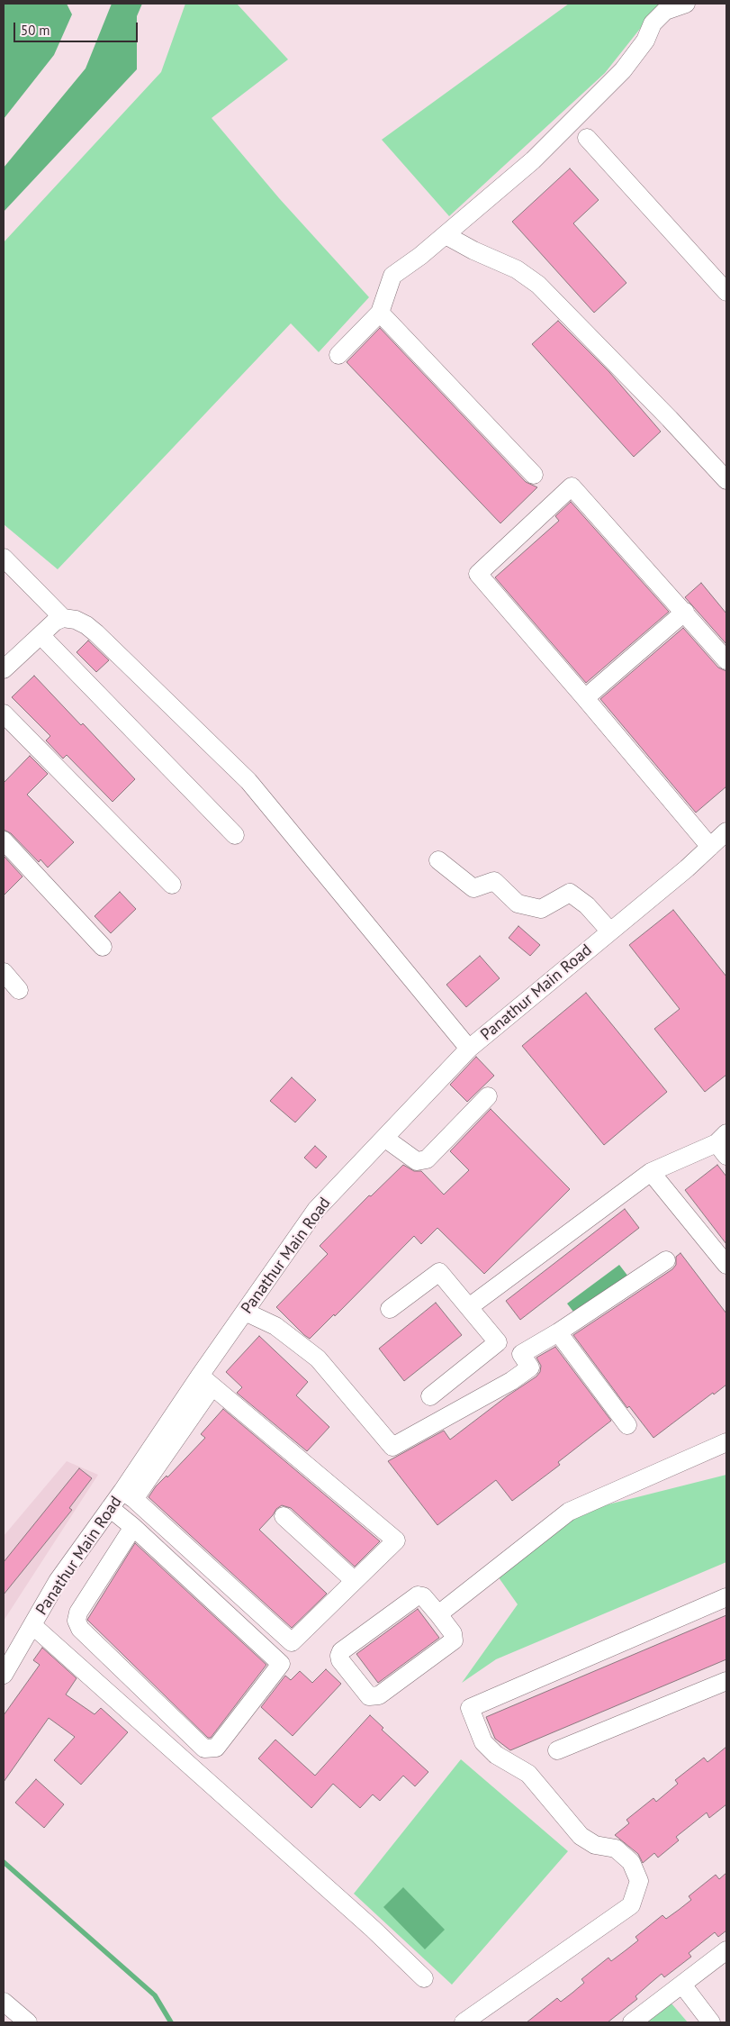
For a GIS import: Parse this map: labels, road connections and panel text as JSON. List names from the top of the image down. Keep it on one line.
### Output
{"streets":{"street":["Panathur Main Road"]},"scale_bar":"50 m"}
